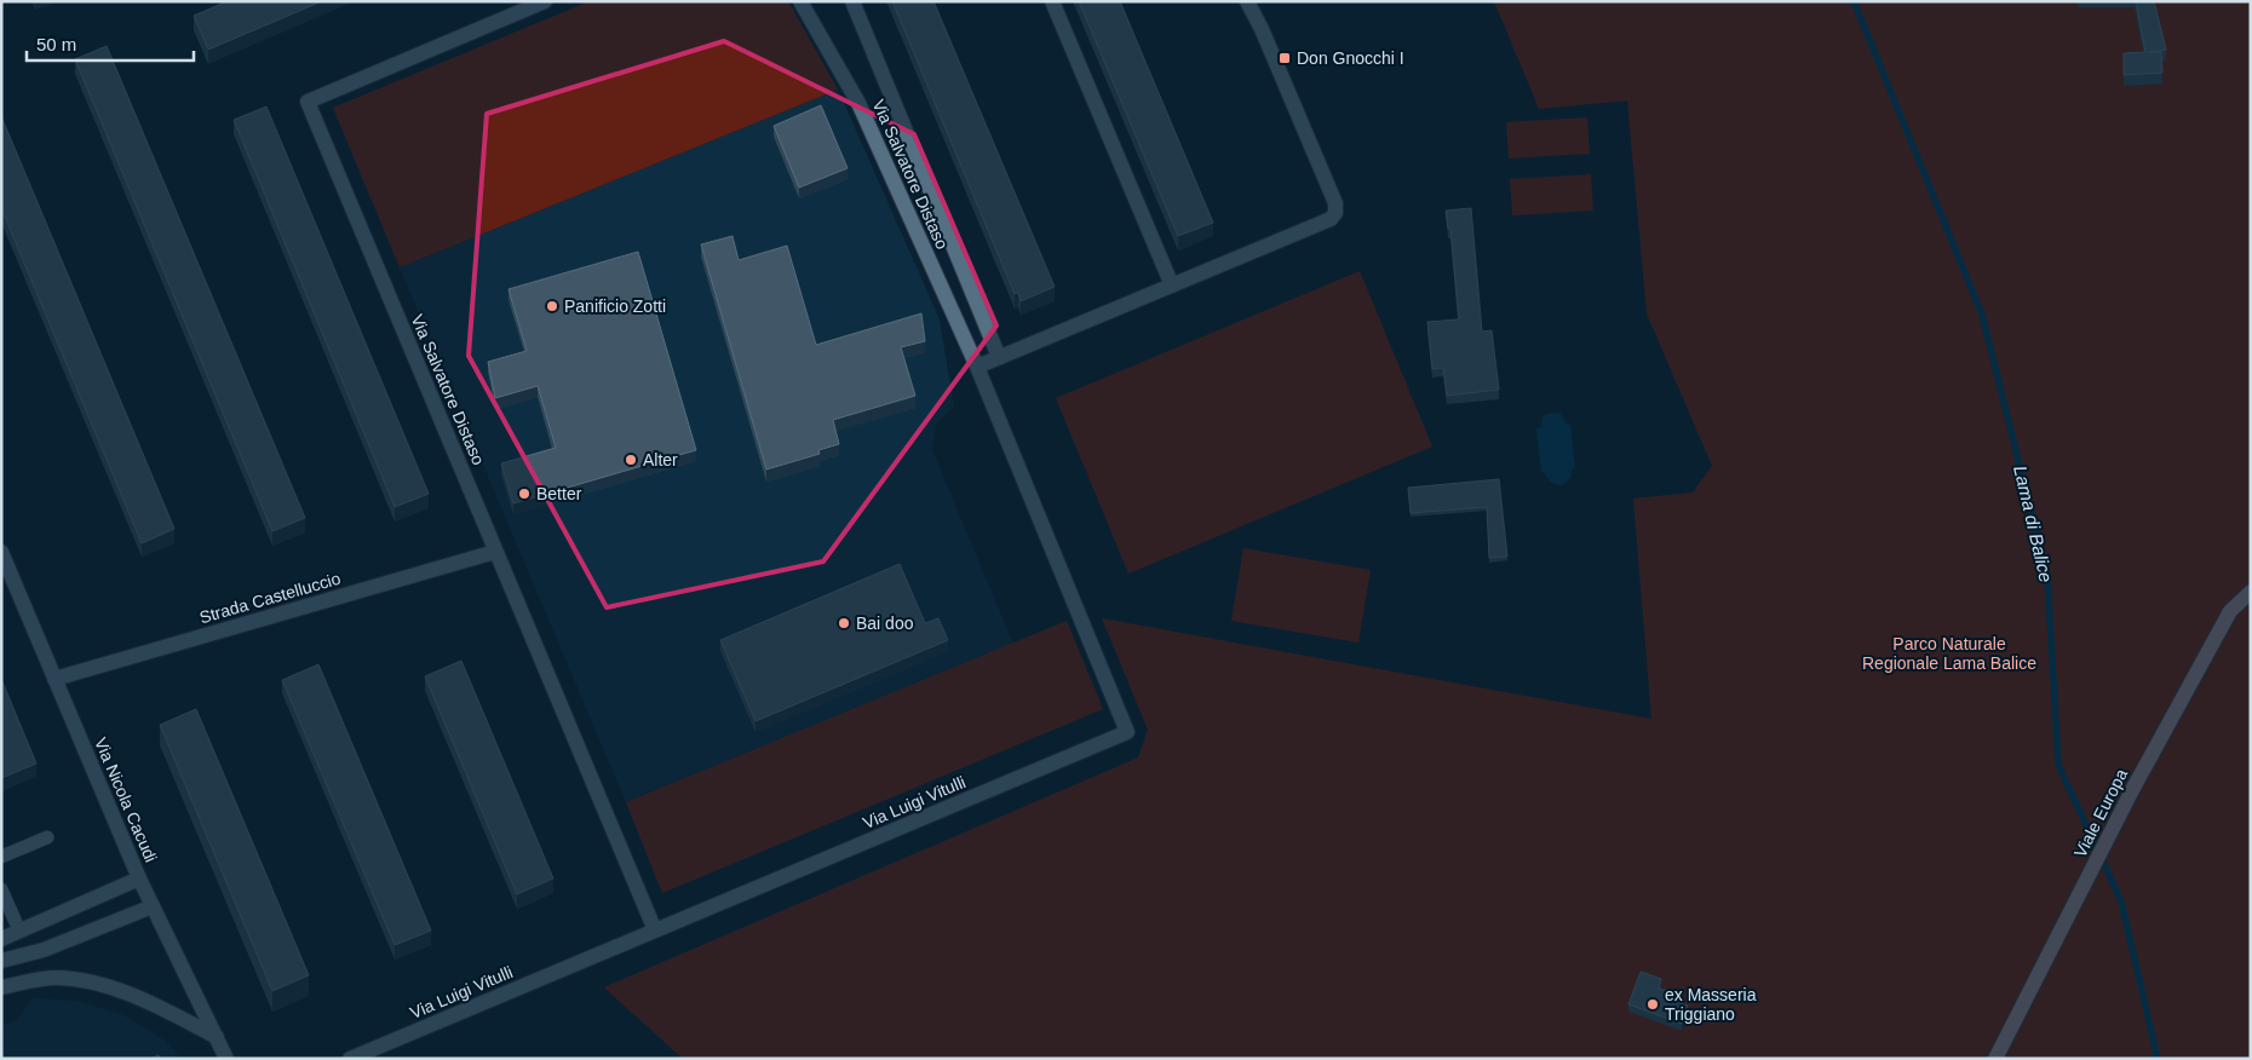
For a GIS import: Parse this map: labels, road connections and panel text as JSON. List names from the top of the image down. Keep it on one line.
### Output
{"streets":{"main road":["Viale Europa"],"street":["Via Salvatore Distaso","Strada Castelluccio","Via Nicola Cacudi","Via Luigi Vitulli"]},"crossings":[["Via Salvatore Distaso","Strada Castelluccio"],["Via Salvatore Distaso","Via Luigi Vitulli"],["Strada Castelluccio","Via Nicola Cacudi"]],"water":["Lama di Balice"],"parks":["Parco Naturale Regionale Lama Balice"],"places":{"transit":["Don Gnocchi I"],"other":["Panificio Zotti","Alter","Better","Bai doo","ex Masseria Triggiano"]},"scale_bar":"50 m"}
